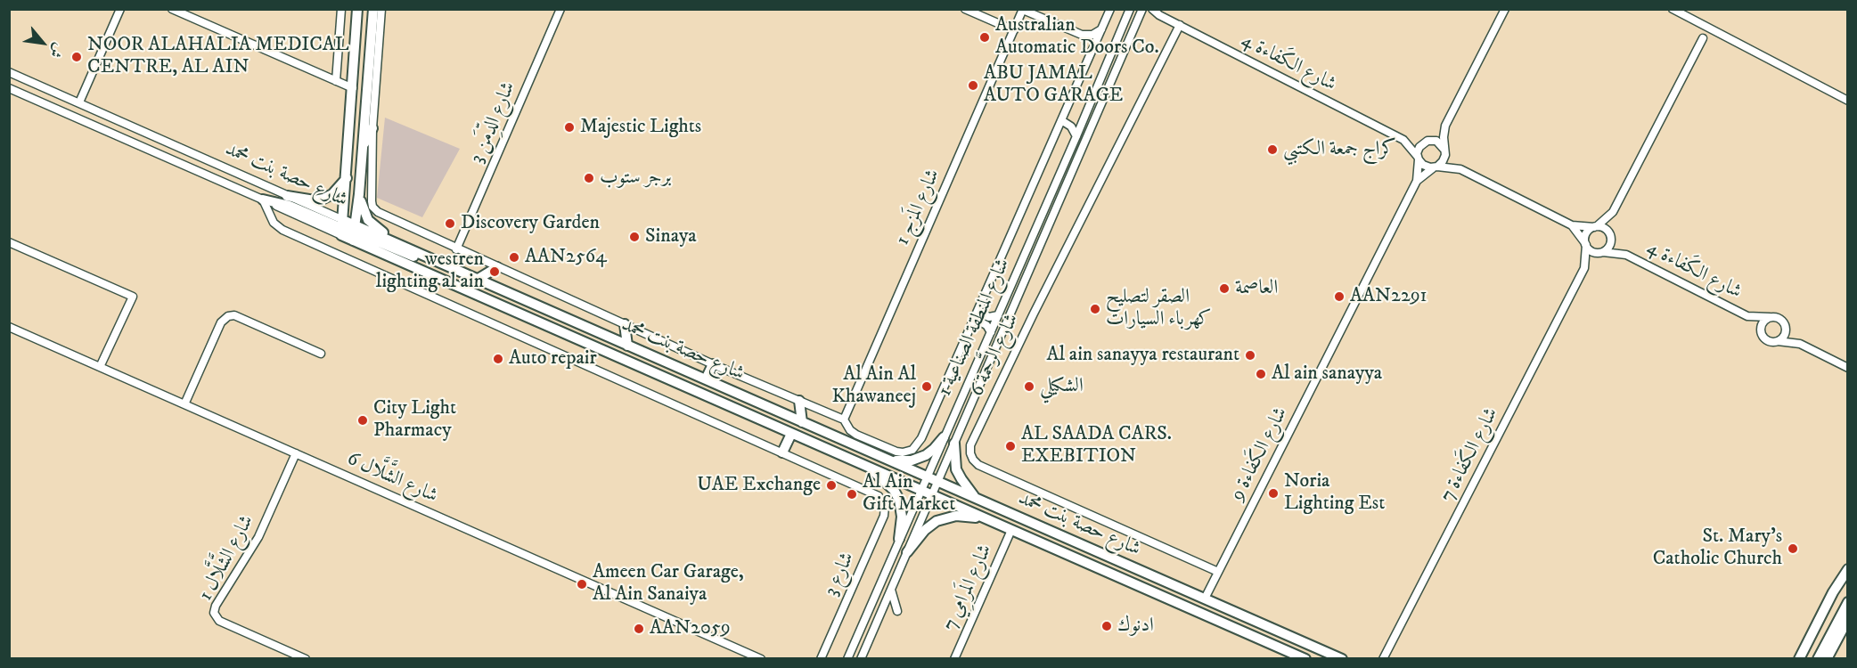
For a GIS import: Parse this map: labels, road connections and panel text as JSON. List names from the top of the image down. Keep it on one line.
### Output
{"streets":{"main road":["شارع حصة بنت محمد"],"street":["شارع الكَفاءة 4","شارع الدِّمَن 3","شارع المَزج 1","شارع المنطقة الصناعية 1","شارع الرَّحمة 6","شارع الكَفاءة 9","شارع الكَفاءة 7","شارع الشَّلَّال 6","شارع الشَّلَّال 1","شارع 3","شارع المَرامِي 7"]},"crossings":[["شارع الكَفاءة 4","شارع الرَّحمة 6"],["شارع الكَفاءة 4","شارع الكَفاءة 9"],["شارع الكَفاءة 4","شارع الكَفاءة 7"],["شارع حصة بنت محمد","شارع المنطقة الصناعية 1"],["شارع حصة بنت محمد","شارع الكَفاءة 9"],["شارع حصة بنت محمد","شارع المَرامِي 7"],["شارع الرَّحمة 6","شارع الكَفاءة 9"],["شارع الشَّلَّال 6","شارع الشَّلَّال 1"]],"places":["Australian Automatic Doors Co.","NOOR ALAHALIA MEDICAL CENTRE, AL AIN","ABU JAMAL AUTO GARAGE","Majestic Lights","كراج جمعة الكتبي","برجر ستوب","Discovery Garden","Sinaya","AAN2564","westren lighting al ain","العاصمة","AAN2291","الصقر لتصليح كهرباء السيارات","Al ain sanayya restaurant","Auto repair","Al ain sanayya","Al Ain Al Khawaneej","الشكيلي","City Light Pharmacy","AL SAADA CARS. EXEBITION","UAE Exchange","Noria Lighting Est","Al Ain Gift Market","St. Mary's Catholic Church","Ameen Car Garage, Al Ain Sanaiya","ادنوك","AAN2059"],"north":"bottom right"}
